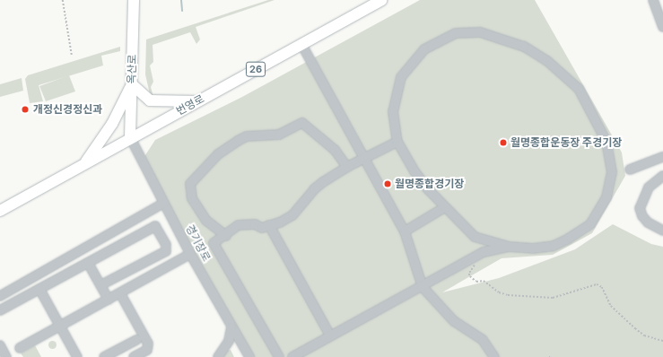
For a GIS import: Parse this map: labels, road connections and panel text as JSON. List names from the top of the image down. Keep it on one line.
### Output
{"streets":{"main road":["옥산로","26","번영로"],"street":["경기장로"]},"crossings":[["옥산로","번영로"],["옥산로","경기장로"],["번영로","경기장로"]],"places":["개정신경정신과","월명종합운동장 주경기장","월명종합경기장"]}
